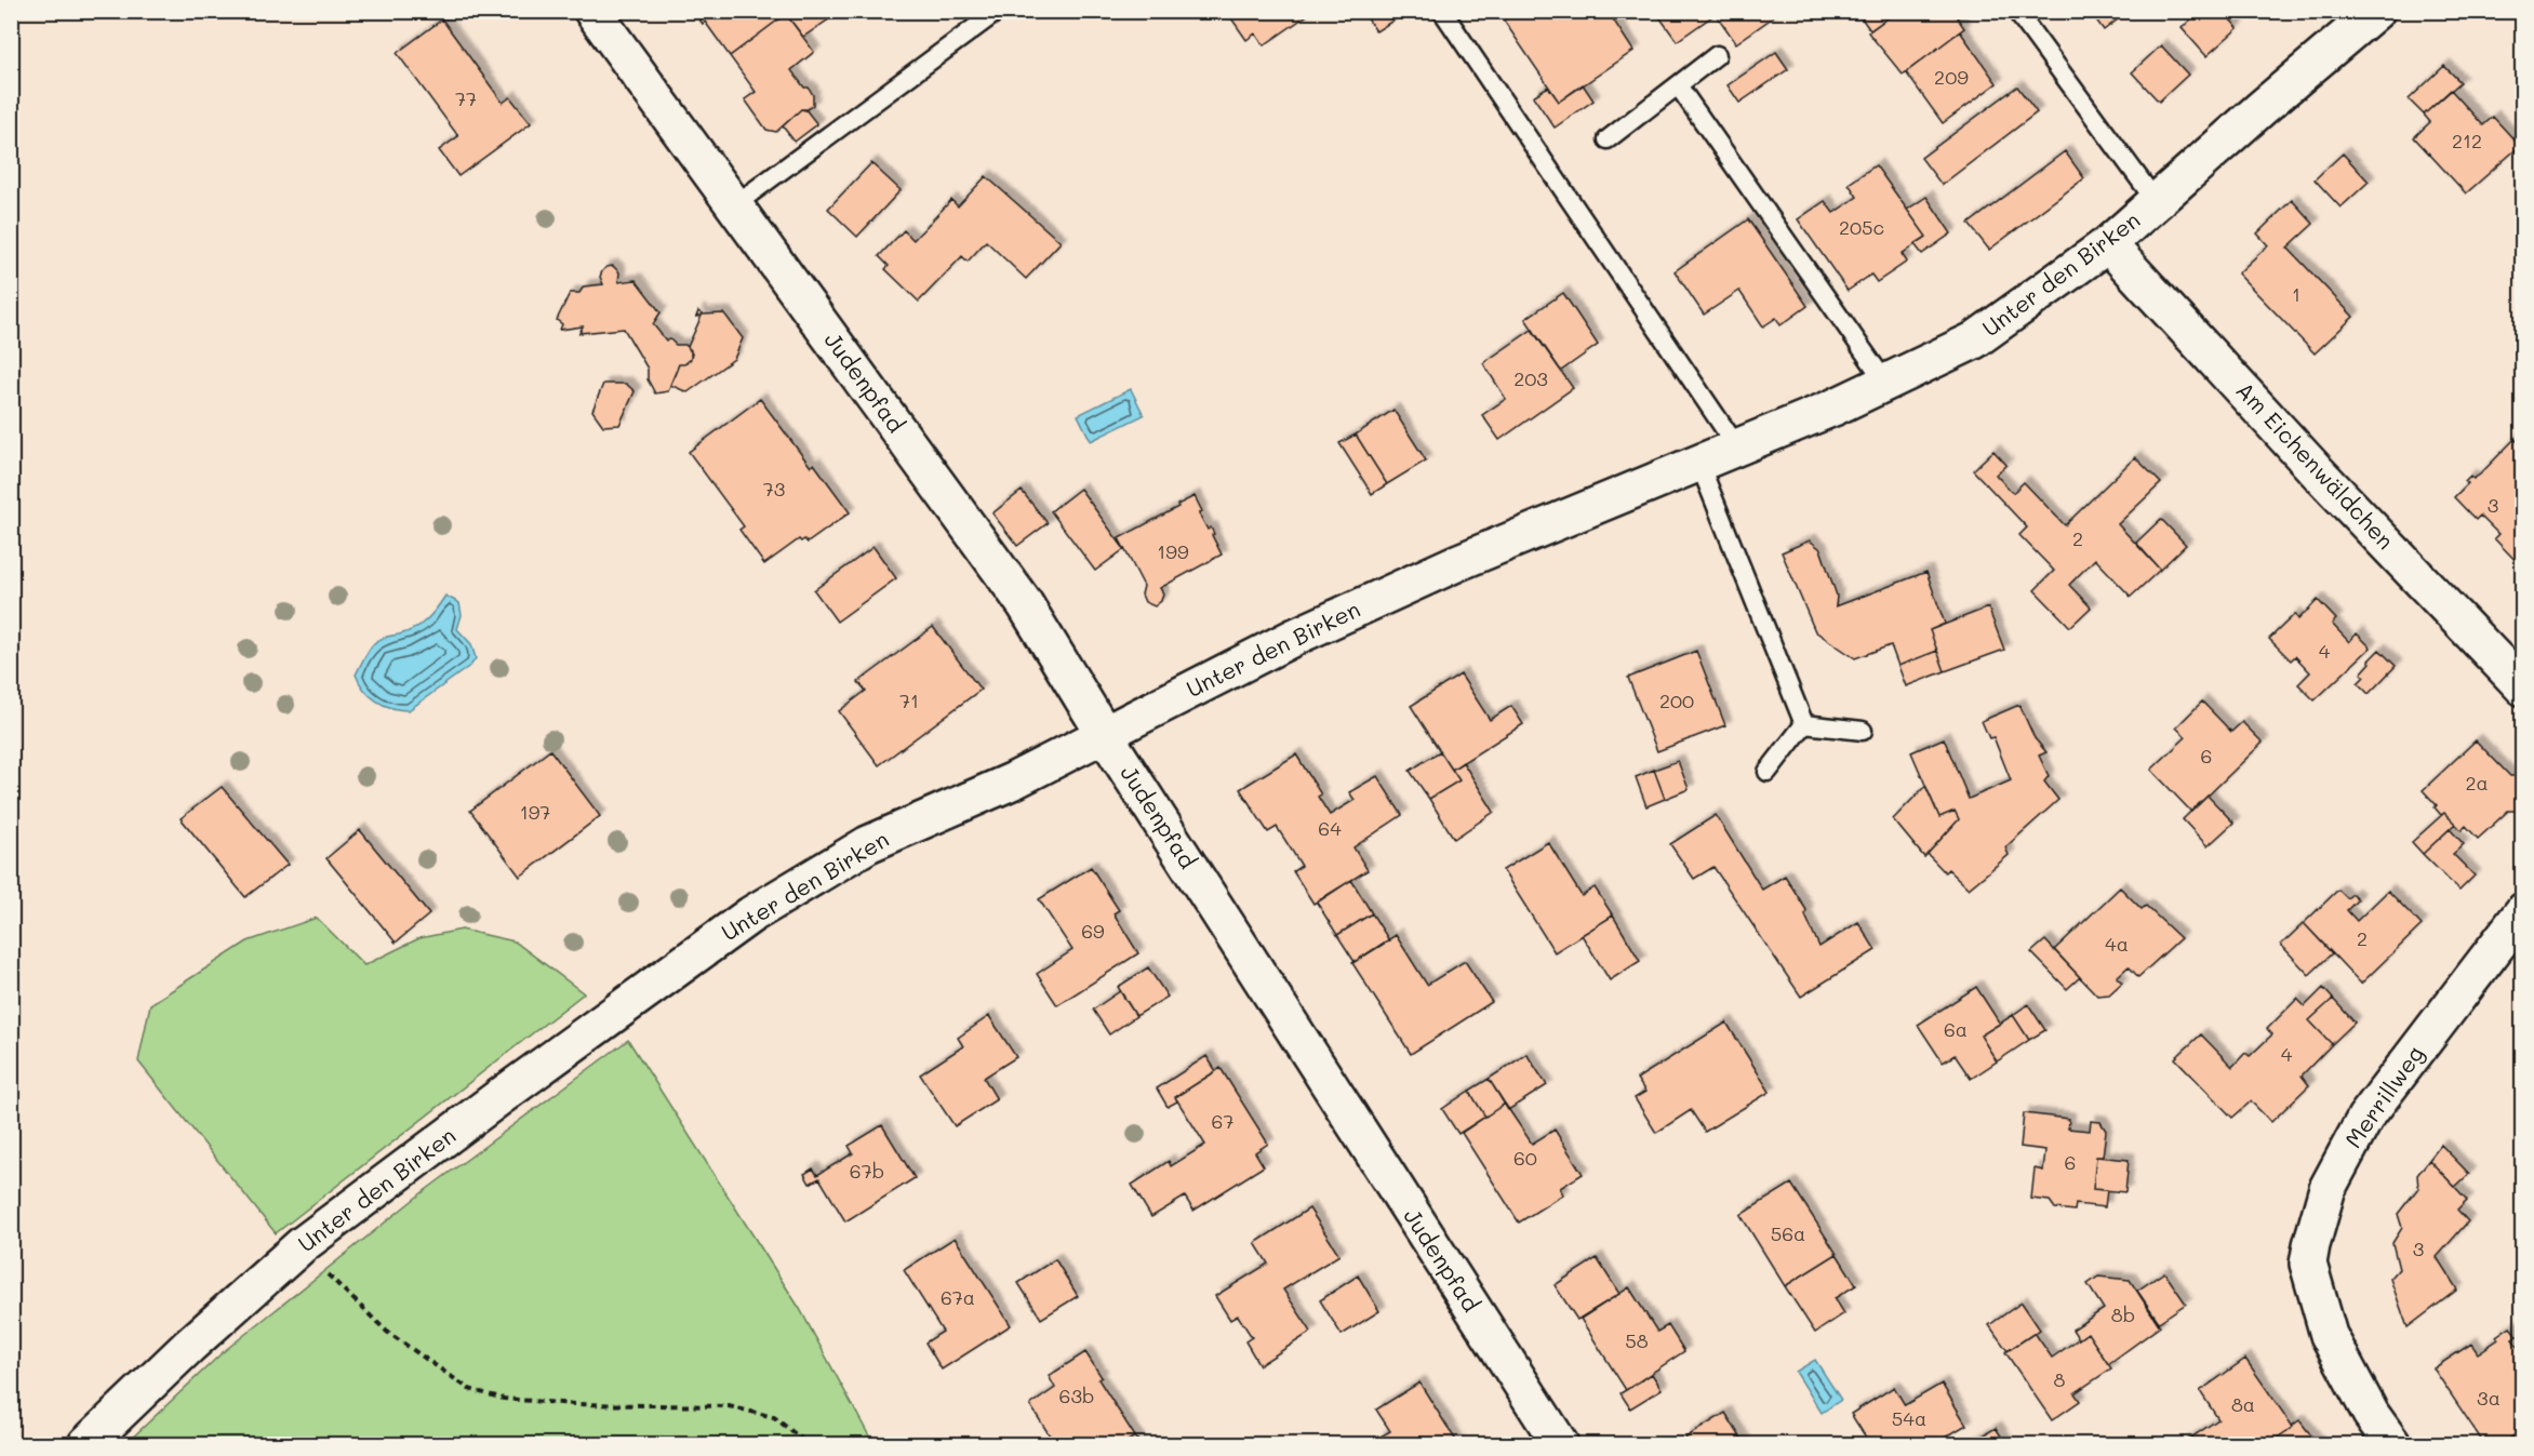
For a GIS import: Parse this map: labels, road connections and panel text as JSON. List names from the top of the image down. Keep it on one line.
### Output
{"streets":{"street":["Unter den Birken","Judenpfad","Am Eichenwäldchen","Merrillweg"]},"crossings":[["Unter den Birken","Judenpfad"],["Unter den Birken","Am Eichenwäldchen"]],"house_numbers":["209","77","212","205c","1","203","73","3","2","199","4","71","200","6","2a","197","64","69","2","4a","6a","4","67","60","6","67b","56a","3","67a","8b","58","8","63b","3a","8a","54a"]}
